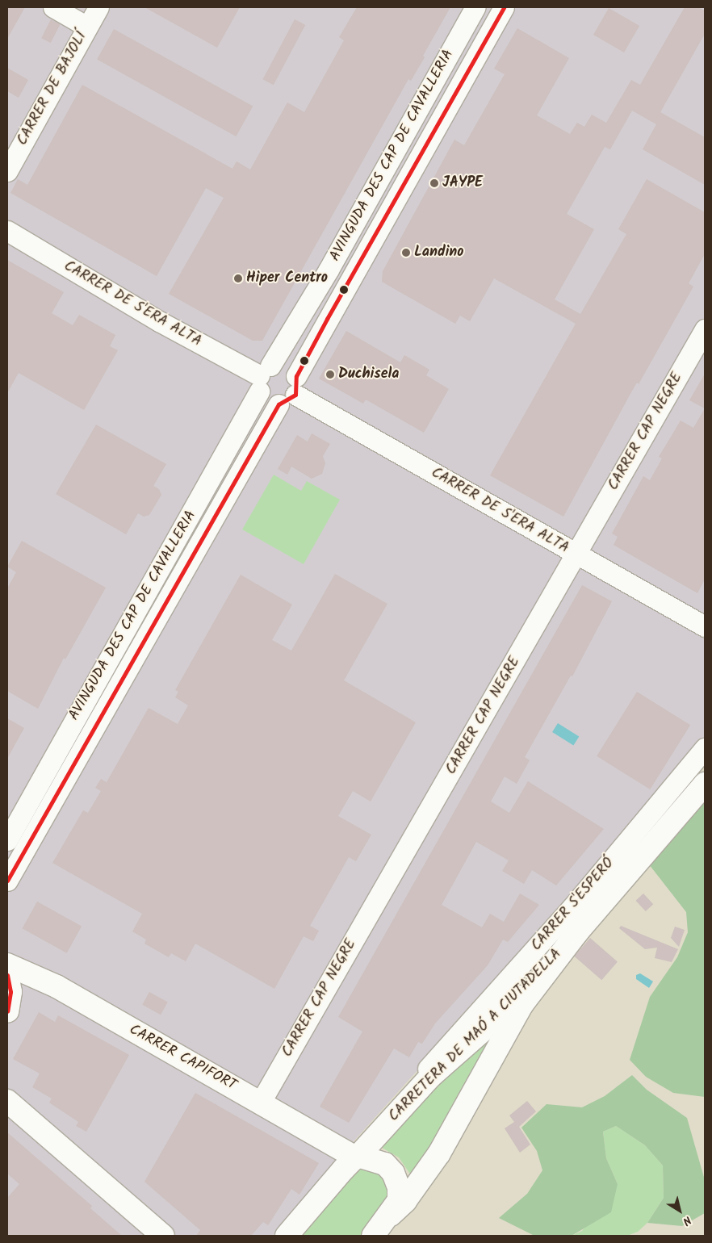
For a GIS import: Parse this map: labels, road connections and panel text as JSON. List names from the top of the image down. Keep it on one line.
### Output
{"streets":{"main road":["CARRETERA DE MAÓ A CIUTADELLA","CARRER CAPIFORT"],"street":["CARRER DE BAJOLÍ","AVINGUDA DES CAP DE CAVALLERIA","CARRER DE S'ERA ALTA","CARRER CAP NEGRE","CARRER S'ESPERÓ"]},"crossings":[["AVINGUDA DES CAP DE CAVALLERIA","CARRER DE S'ERA ALTA"],["CARRER DE S'ERA ALTA","CARRER CAP NEGRE"],["CARRER CAP NEGRE","CARRER CAPIFORT"],["CARRER S'ESPERÓ","CARRETERA DE MAÓ A CIUTADELLA"],["CARRETERA DE MAÓ A CIUTADELLA","CARRER CAPIFORT"]],"places":["JAYPE","Landino","Hiper Centro","Duchisela"],"north":"bottom right"}
